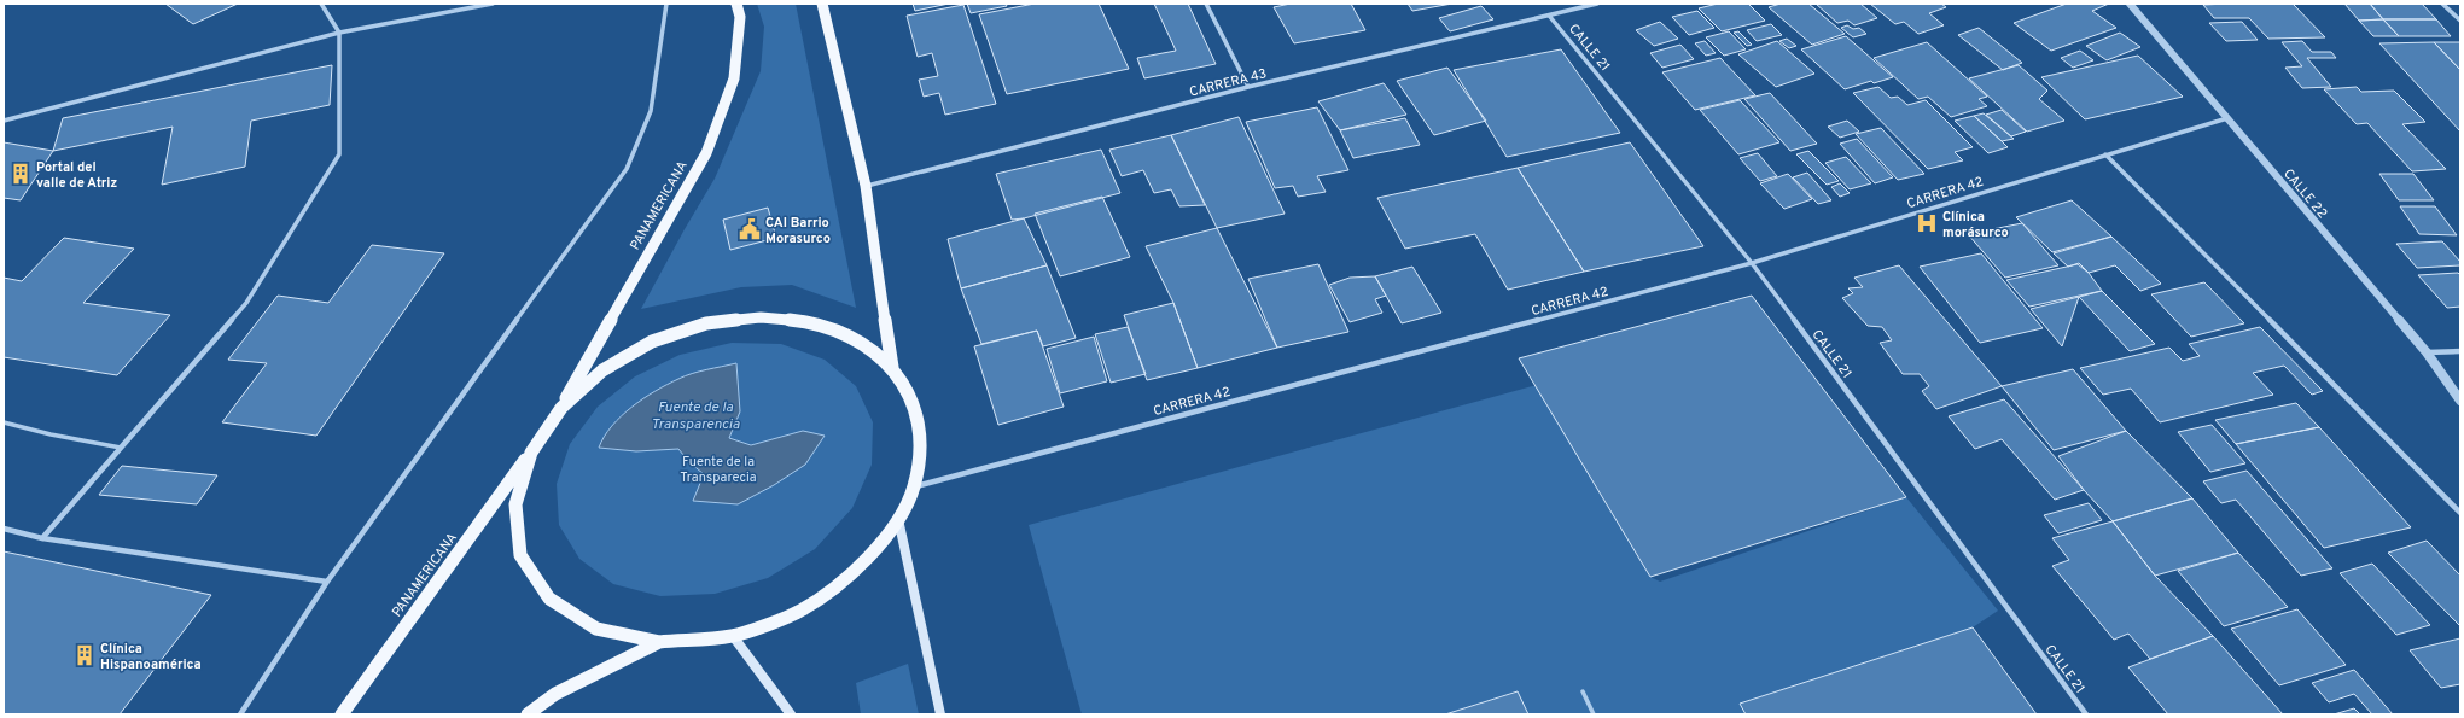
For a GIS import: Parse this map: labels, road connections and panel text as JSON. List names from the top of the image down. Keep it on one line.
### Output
{"streets":{"main road":["PANAMERICANA"],"street":["CALLE 21","CARRERA 43","CARRERA 42","CALLE 22"]},"crossings":[["CALLE 21","CARRERA 43"],["CALLE 21","CARRERA 42"],["CARRERA 42","CALLE 22"]],"water":["Fuente de la Transparencia"],"parks":["Fuente de la Transparecia"],"places":{"building":["Portal del valle de Atriz","Clínica Hispanoamérica"],"hospital":["Clínica morásurco"],"public building":["CAI Barrio Morasurco"]}}
